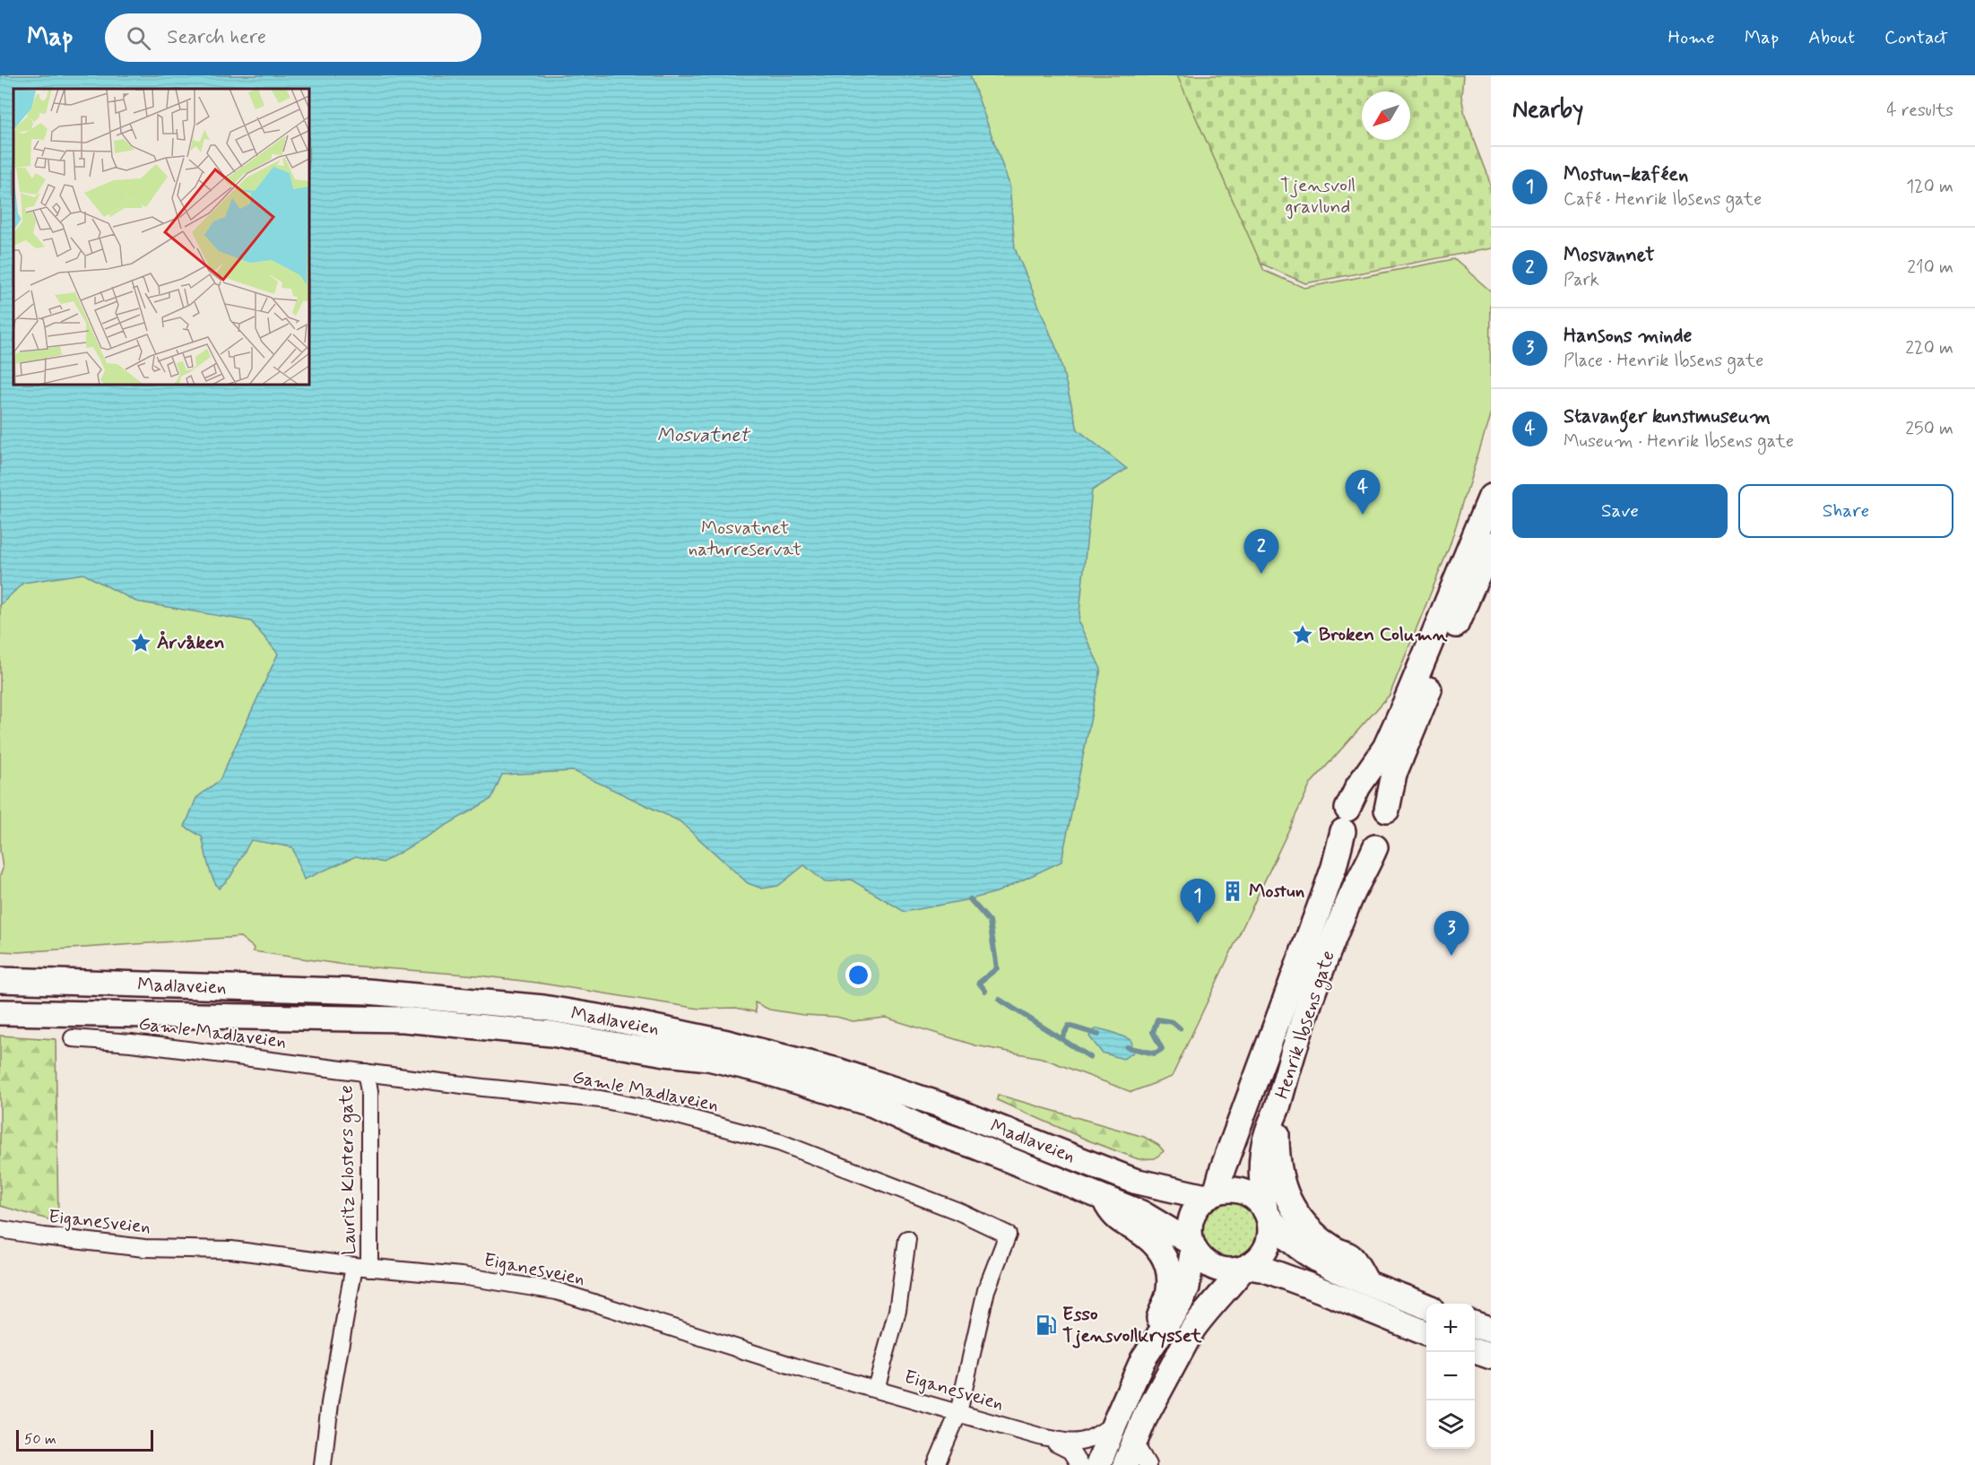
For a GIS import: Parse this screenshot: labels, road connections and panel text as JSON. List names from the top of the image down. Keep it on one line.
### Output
{"streets":{"main road":["Madlaveien","Henrik Ibsens gate"],"street":["Gamle Madlaveien","Lauritz Klosters gate","Eiganesveien"]},"crossings":[["Madlaveien","Henrik Ibsens gate"],["Gamle Madlaveien","Lauritz Klosters gate"],["Gamle Madlaveien","Eiganesveien"],["Lauritz Klosters gate","Eiganesveien"]],"water":["Mosvatnet"],"parks":["Tjensvoll gravlund","Mosvatnet naturreservat"],"places":{"place":["Broken Column","Årvåken"],"building":["Mostun"],"fuel station":["Esso Tjensvollkrysset"]},"scale_bar":"50 m","north":"bottom left","page":{"header":"Map","search":"Search here","nav":["Home","Map","About","Contact"],"heading":["Nearby","4 results"],"list":[{"mark":"1","name":"Mostun-kaféen","note":"Café · Henrik Ibsens gate","value":"120 m"},{"mark":"2","name":"Mosvannet","note":"Park","value":"210 m"},{"mark":"3","name":"Hansons minde","note":"Place · Henrik Ibsens gate","value":"220 m"},{"mark":"4","name":"Stavanger kunstmuseum","note":"Museum · Henrik Ibsens gate","value":"250 m"}],"buttons":["Save","Share"],"pins":["4","2","1","3"],"map_buttons":["+","−"],"scale":"50 m"}}
